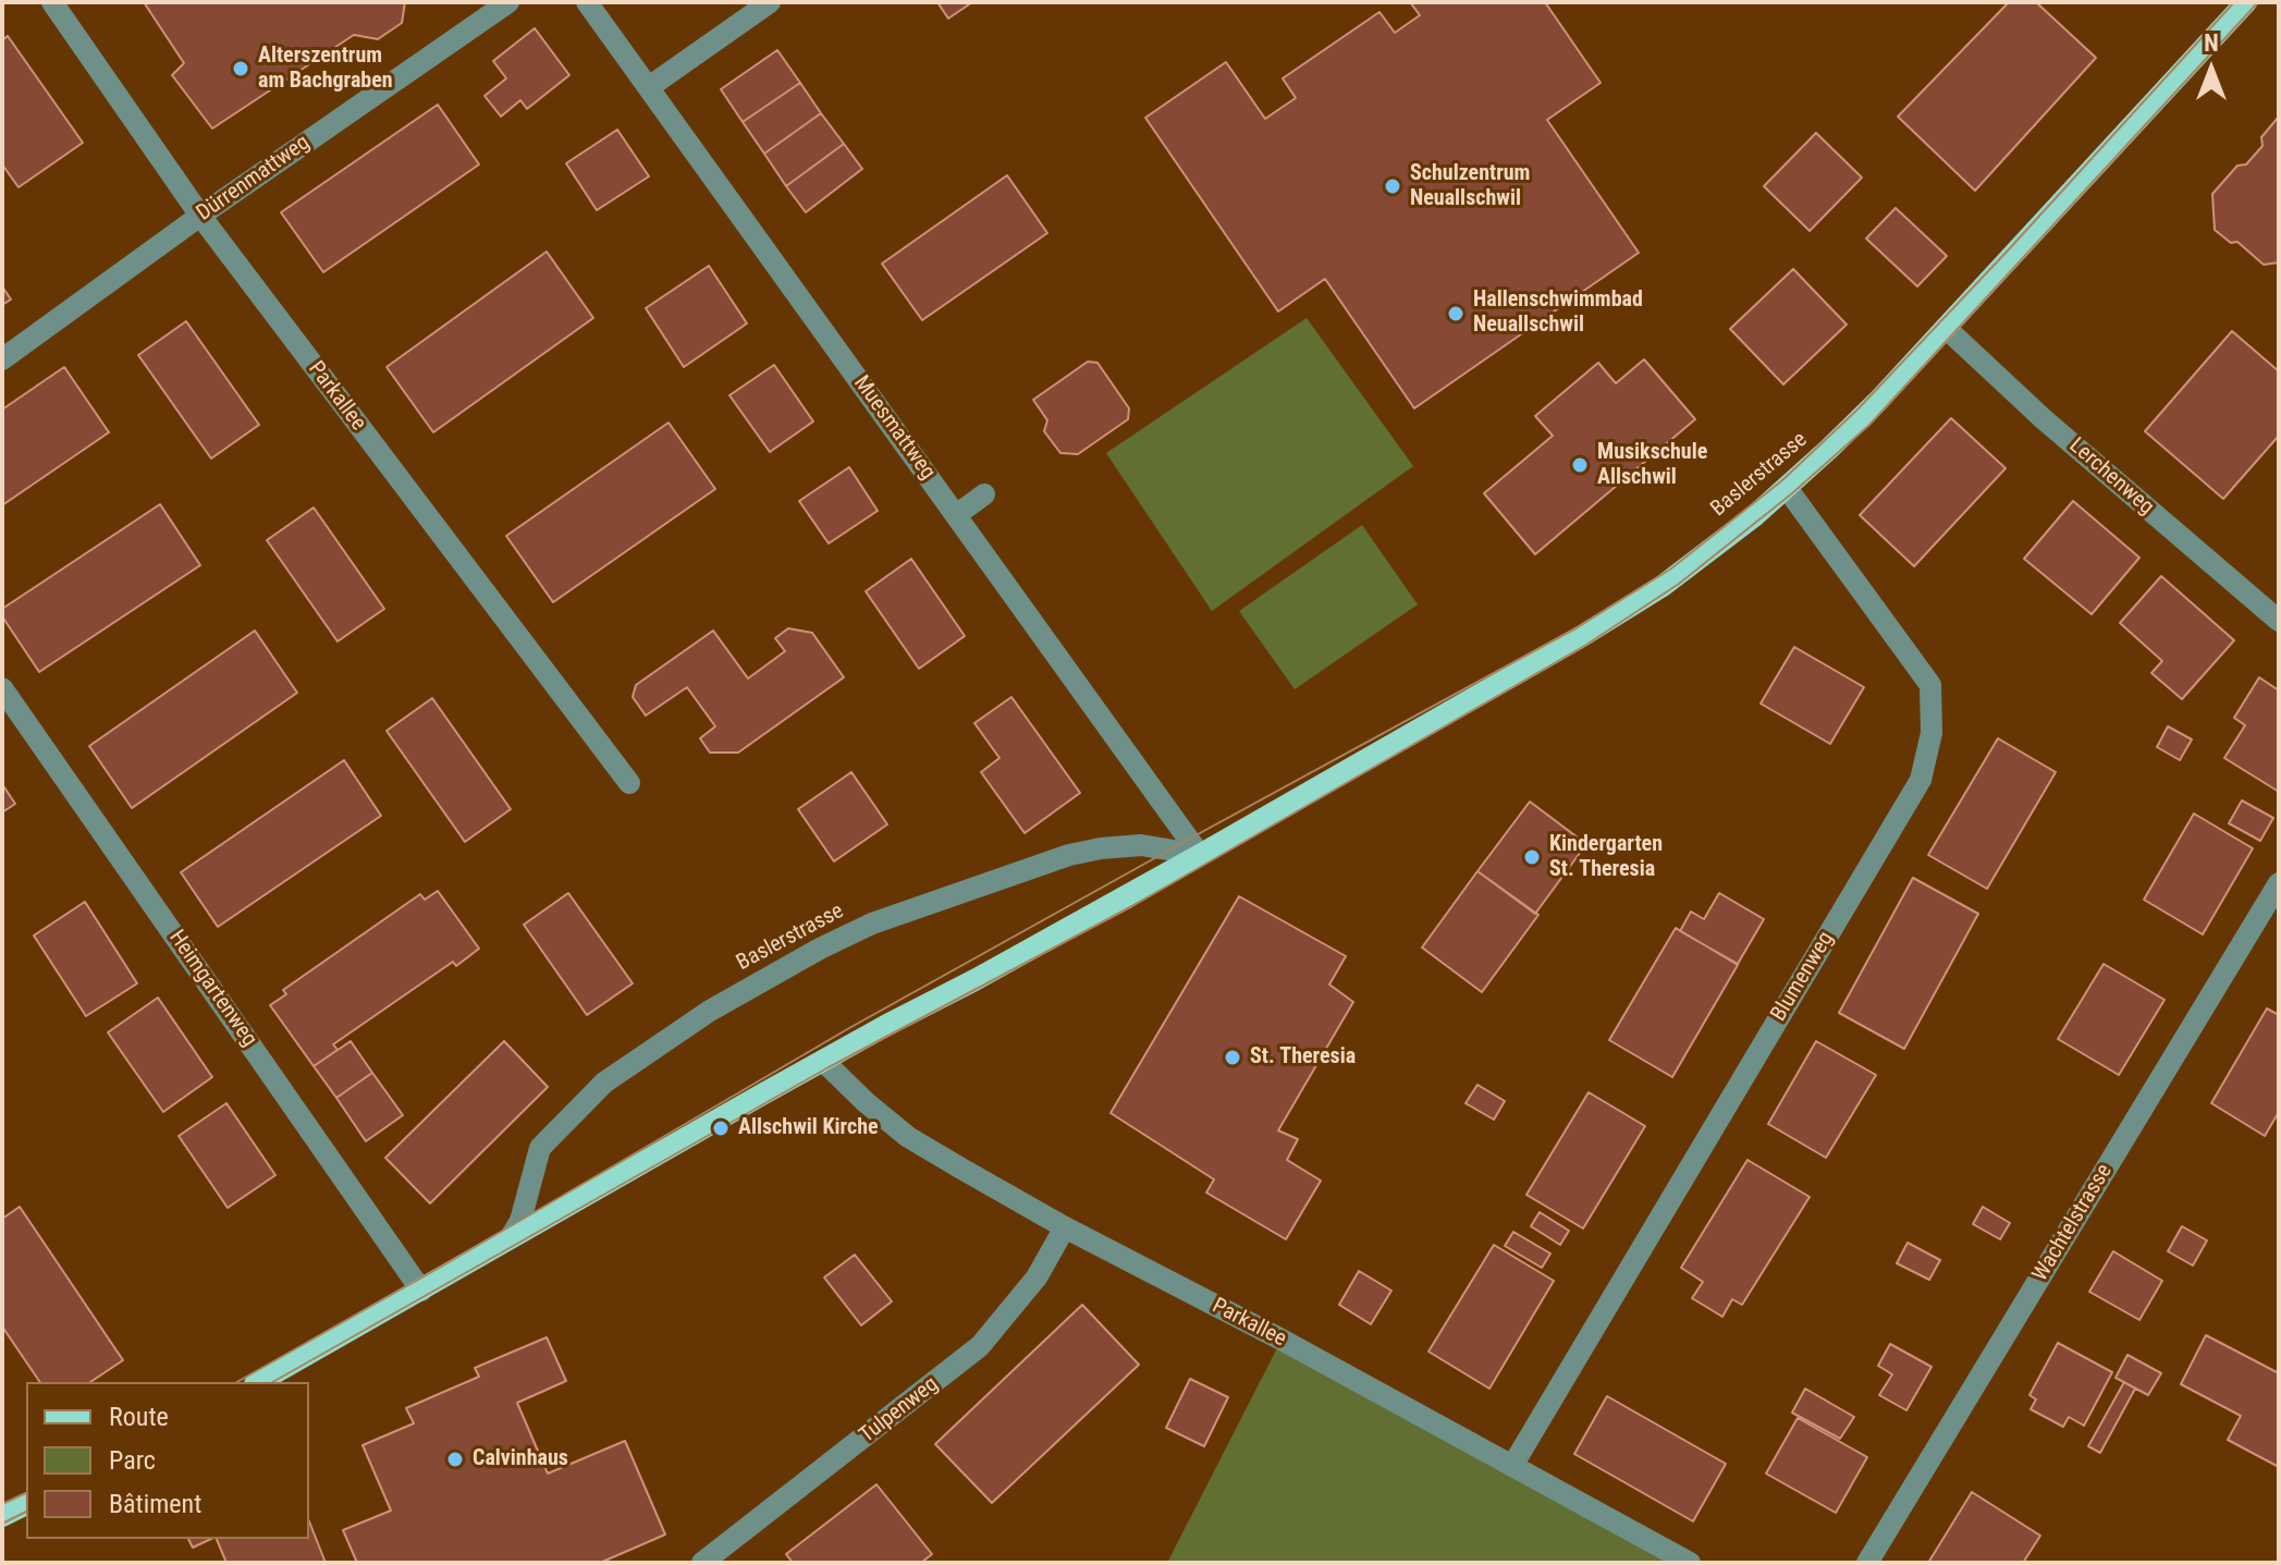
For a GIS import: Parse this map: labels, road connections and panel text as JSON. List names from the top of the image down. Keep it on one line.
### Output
{"streets":{"main road":["Baslerstrasse"],"street":["Dürrenmattweg","Parkallee","Muesmattweg","Lerchenweg","Blumenweg","Heimgartenweg","Wachtelstrasse","Tulpenweg"]},"crossings":[["Dürrenmattweg","Parkallee"],["Parkallee","Baslerstrasse"],["Parkallee","Blumenweg"],["Parkallee","Tulpenweg"],["Muesmattweg","Baslerstrasse"],["Baslerstrasse","Lerchenweg"],["Baslerstrasse","Blumenweg"],["Baslerstrasse","Heimgartenweg"]],"places":["Alterszentrum am Bachgraben","Schulzentrum Neuallschwil","Hallenschwimmbad Neuallschwil","Musikschule Allschwil","Kindergarten St. Theresia","St. Theresia","Allschwil Kirche","Calvinhaus"],"legend":["Route","Parc","Bâtiment"],"north":"top"}
